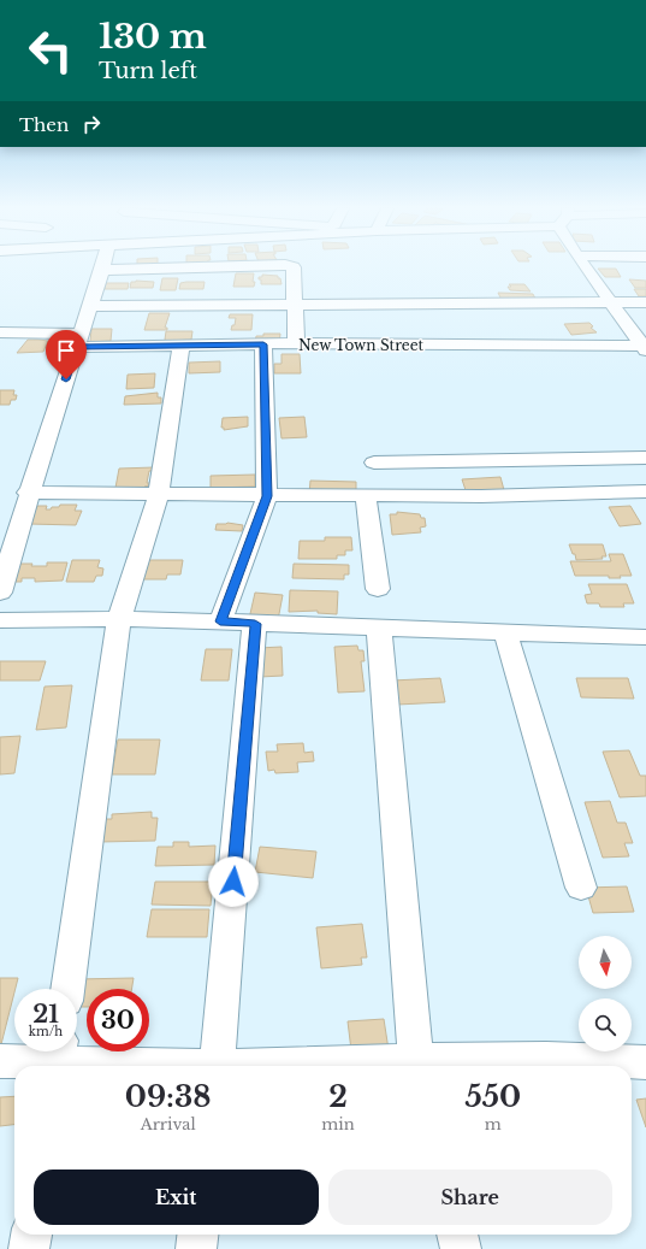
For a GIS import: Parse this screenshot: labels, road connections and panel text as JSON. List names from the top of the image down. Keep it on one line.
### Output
{"streets":{"street":["New Town Street"]},"north":"bottom","page":{"turn":["130 m","Turn left"],"then":"Then","speed":"21 km/h","limit":"30","eta":["09:38","Arrival","2","min","550","m"],"buttons":["Exit","Share"]}}
